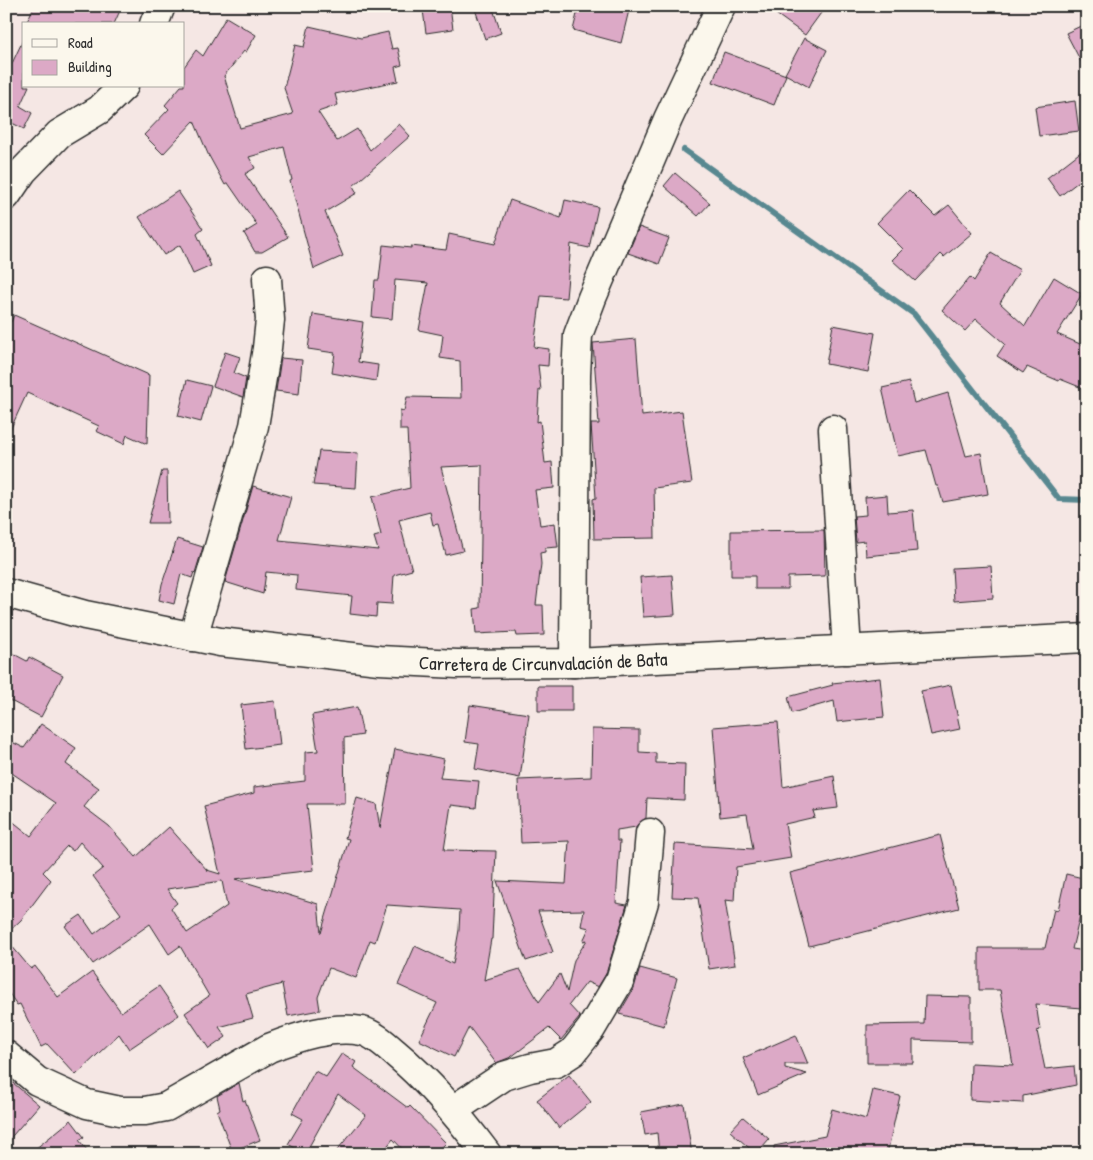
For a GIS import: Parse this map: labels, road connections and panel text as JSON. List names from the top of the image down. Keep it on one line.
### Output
{"streets":{"street":["Carretera de Circunvalación de Bata"]},"legend":["Road","Building"]}
